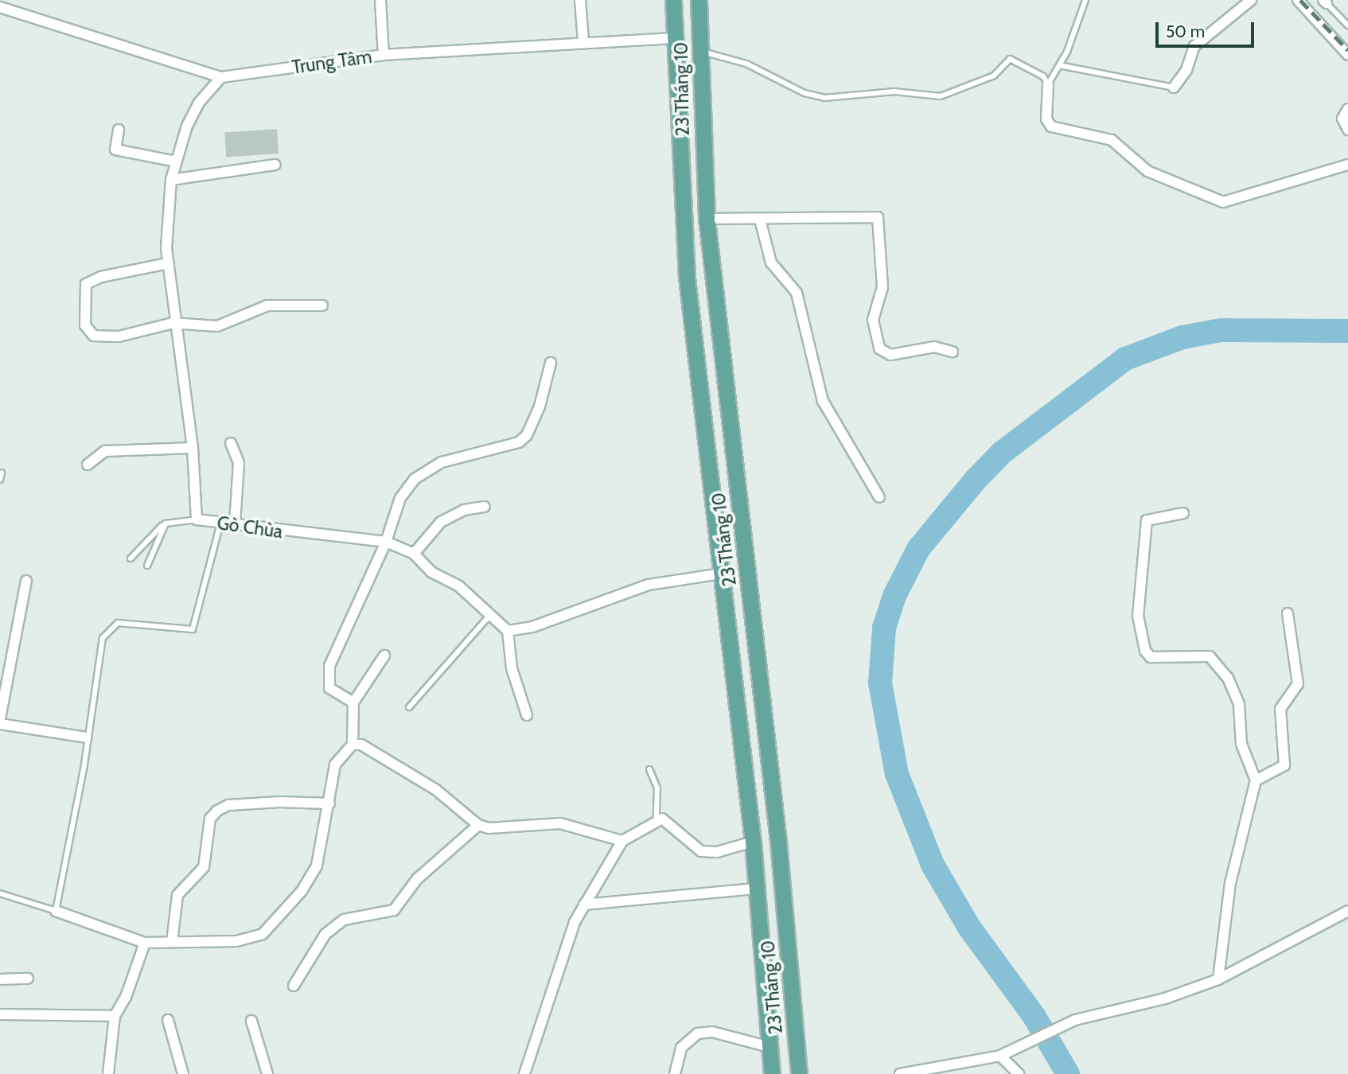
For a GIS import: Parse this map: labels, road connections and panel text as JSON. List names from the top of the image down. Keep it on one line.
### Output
{"streets":{"main road":["23 Tháng 10"],"street":["Trung Tâm","Gò Chùa"]},"crossings":[["Trung Tâm","23 Tháng 10"],["Trung Tâm","Gò Chùa"]],"scale_bar":"50 m"}
